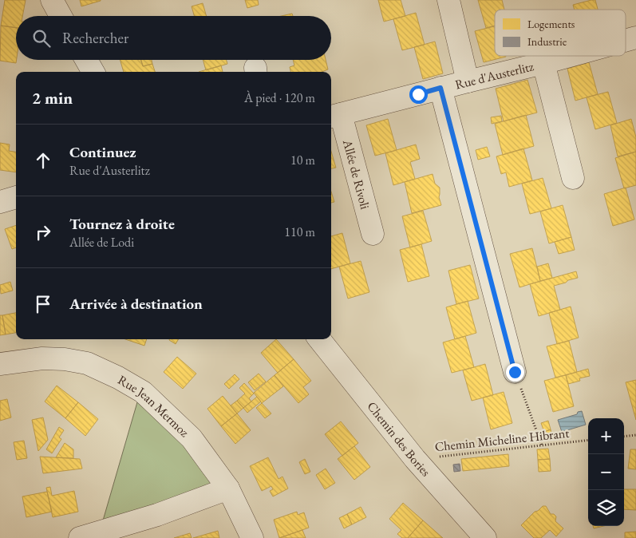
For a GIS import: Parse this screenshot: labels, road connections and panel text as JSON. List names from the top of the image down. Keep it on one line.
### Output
{"streets":{"street":["Rue d'Austerlitz","Allée de Rivoli","Rue Jean Mermoz","Chemin des Bories"],"path":["Chemin Micheline Hibrant"]},"crossings":[["Rue d'Austerlitz","Allée de Rivoli"],["Chemin des Bories","Chemin Micheline Hibrant"]],"legend":["Logements","Industrie"],"page":{"search":"Rechercher","heading":["2 min","À pied · 120 m"],"list":[["Continuez","Rue d'Austerlitz","10 m"],["Tournez à droite","Allée de Lodi","110 m"],"Arrivée à destination"],"map_buttons":["+","−"]}}
